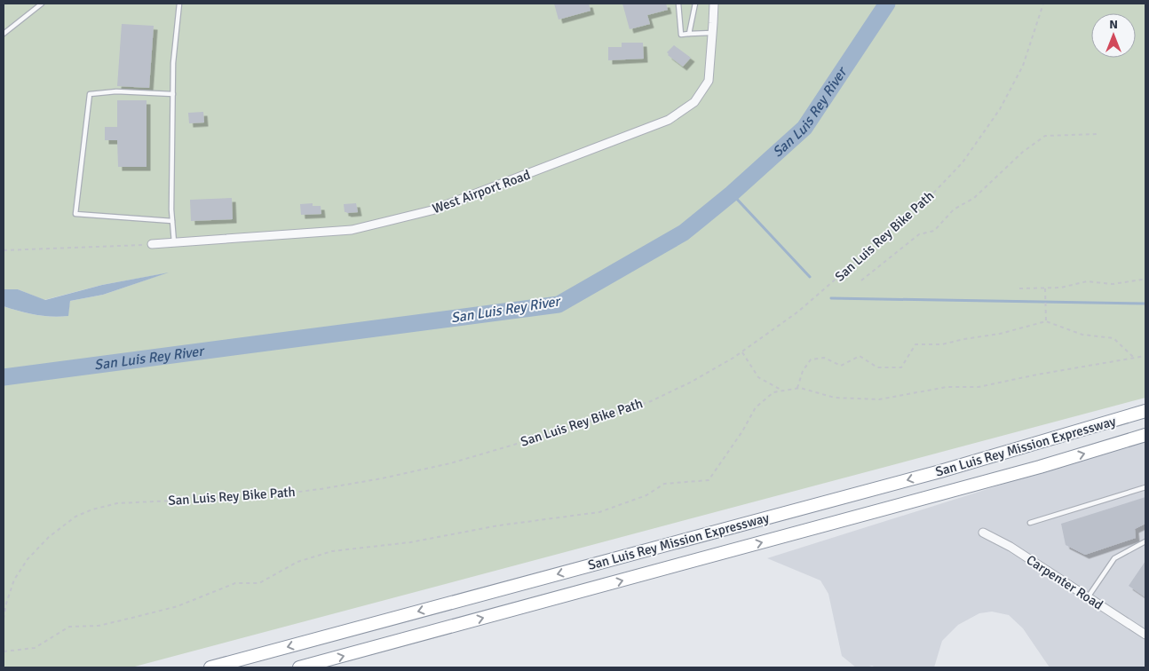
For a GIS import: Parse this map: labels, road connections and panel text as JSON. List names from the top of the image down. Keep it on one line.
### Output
{"streets":{"highway":["San Luis Rey Mission Expressway"],"street":["West Airport Road","Carpenter Road"],"path":["San Luis Rey Bike Path"]},"water":["San Luis Rey River"],"north":"top"}
